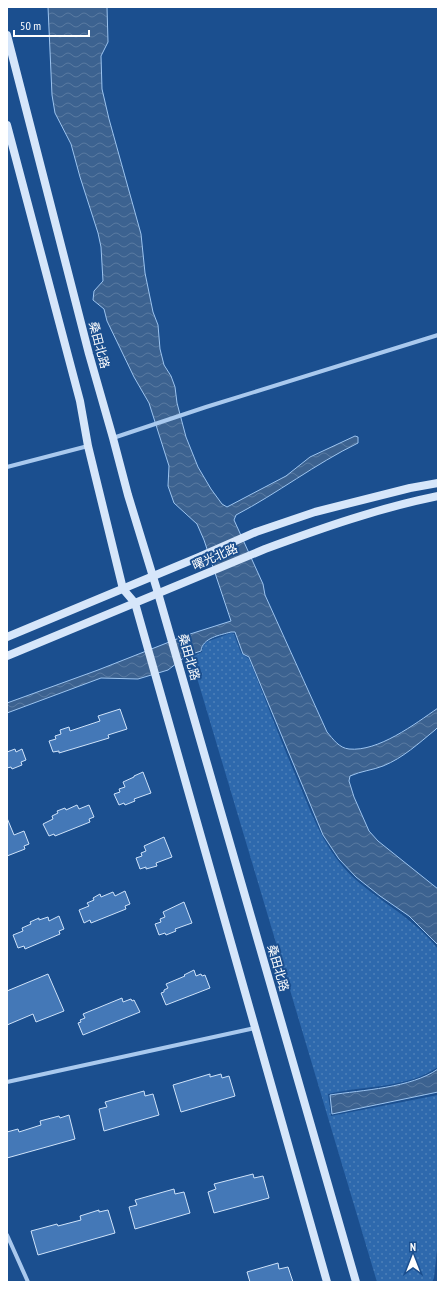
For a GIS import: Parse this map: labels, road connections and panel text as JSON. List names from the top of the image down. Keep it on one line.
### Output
{"streets":{"main road":["桑田北路","曙光北路"]},"crossings":[["桑田北路","曙光北路"]],"scale_bar":"50 m","north":"top"}
